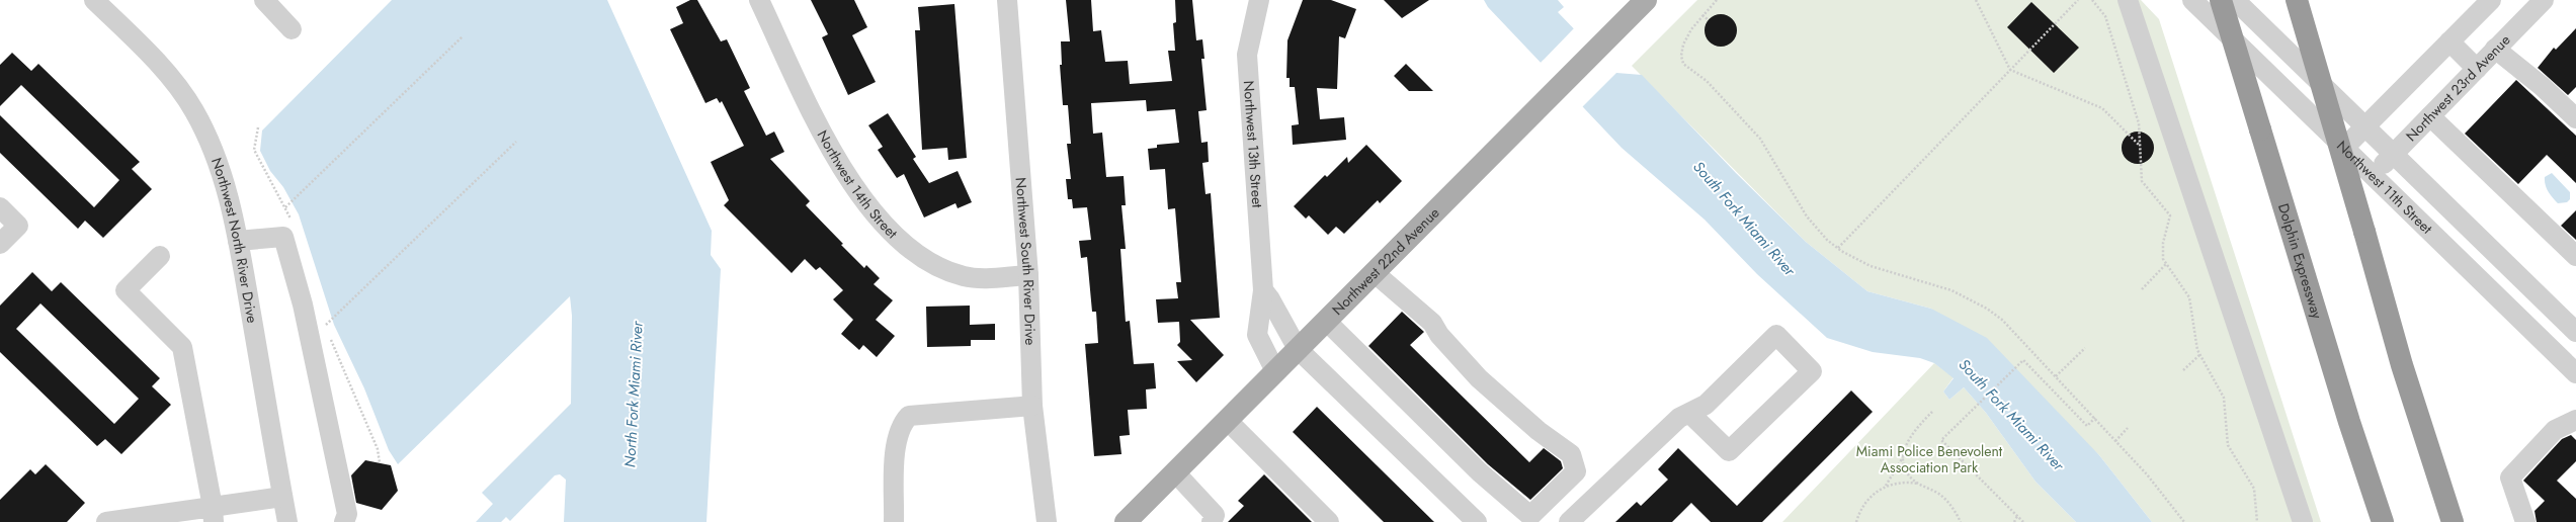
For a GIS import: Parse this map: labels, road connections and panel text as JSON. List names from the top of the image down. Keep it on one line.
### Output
{"streets":{"highway":["Dolphin Expressway"],"main road":["Northwest 22nd Avenue"],"street":["Northwest 23rd Avenue","Northwest 13th Street","Northwest 14th Street","Northwest 11th Street","Northwest North River Drive","Northwest South River Drive"]},"crossings":[["Northwest 23rd Avenue","Northwest 11th Street"],["Northwest 13th Street","Northwest 22nd Avenue"],["Northwest 14th Street","Northwest South River Drive"]],"water":["South Fork Miami River","North Fork Miami River"],"parks":["Miami Police Benevolent Association Park"]}
